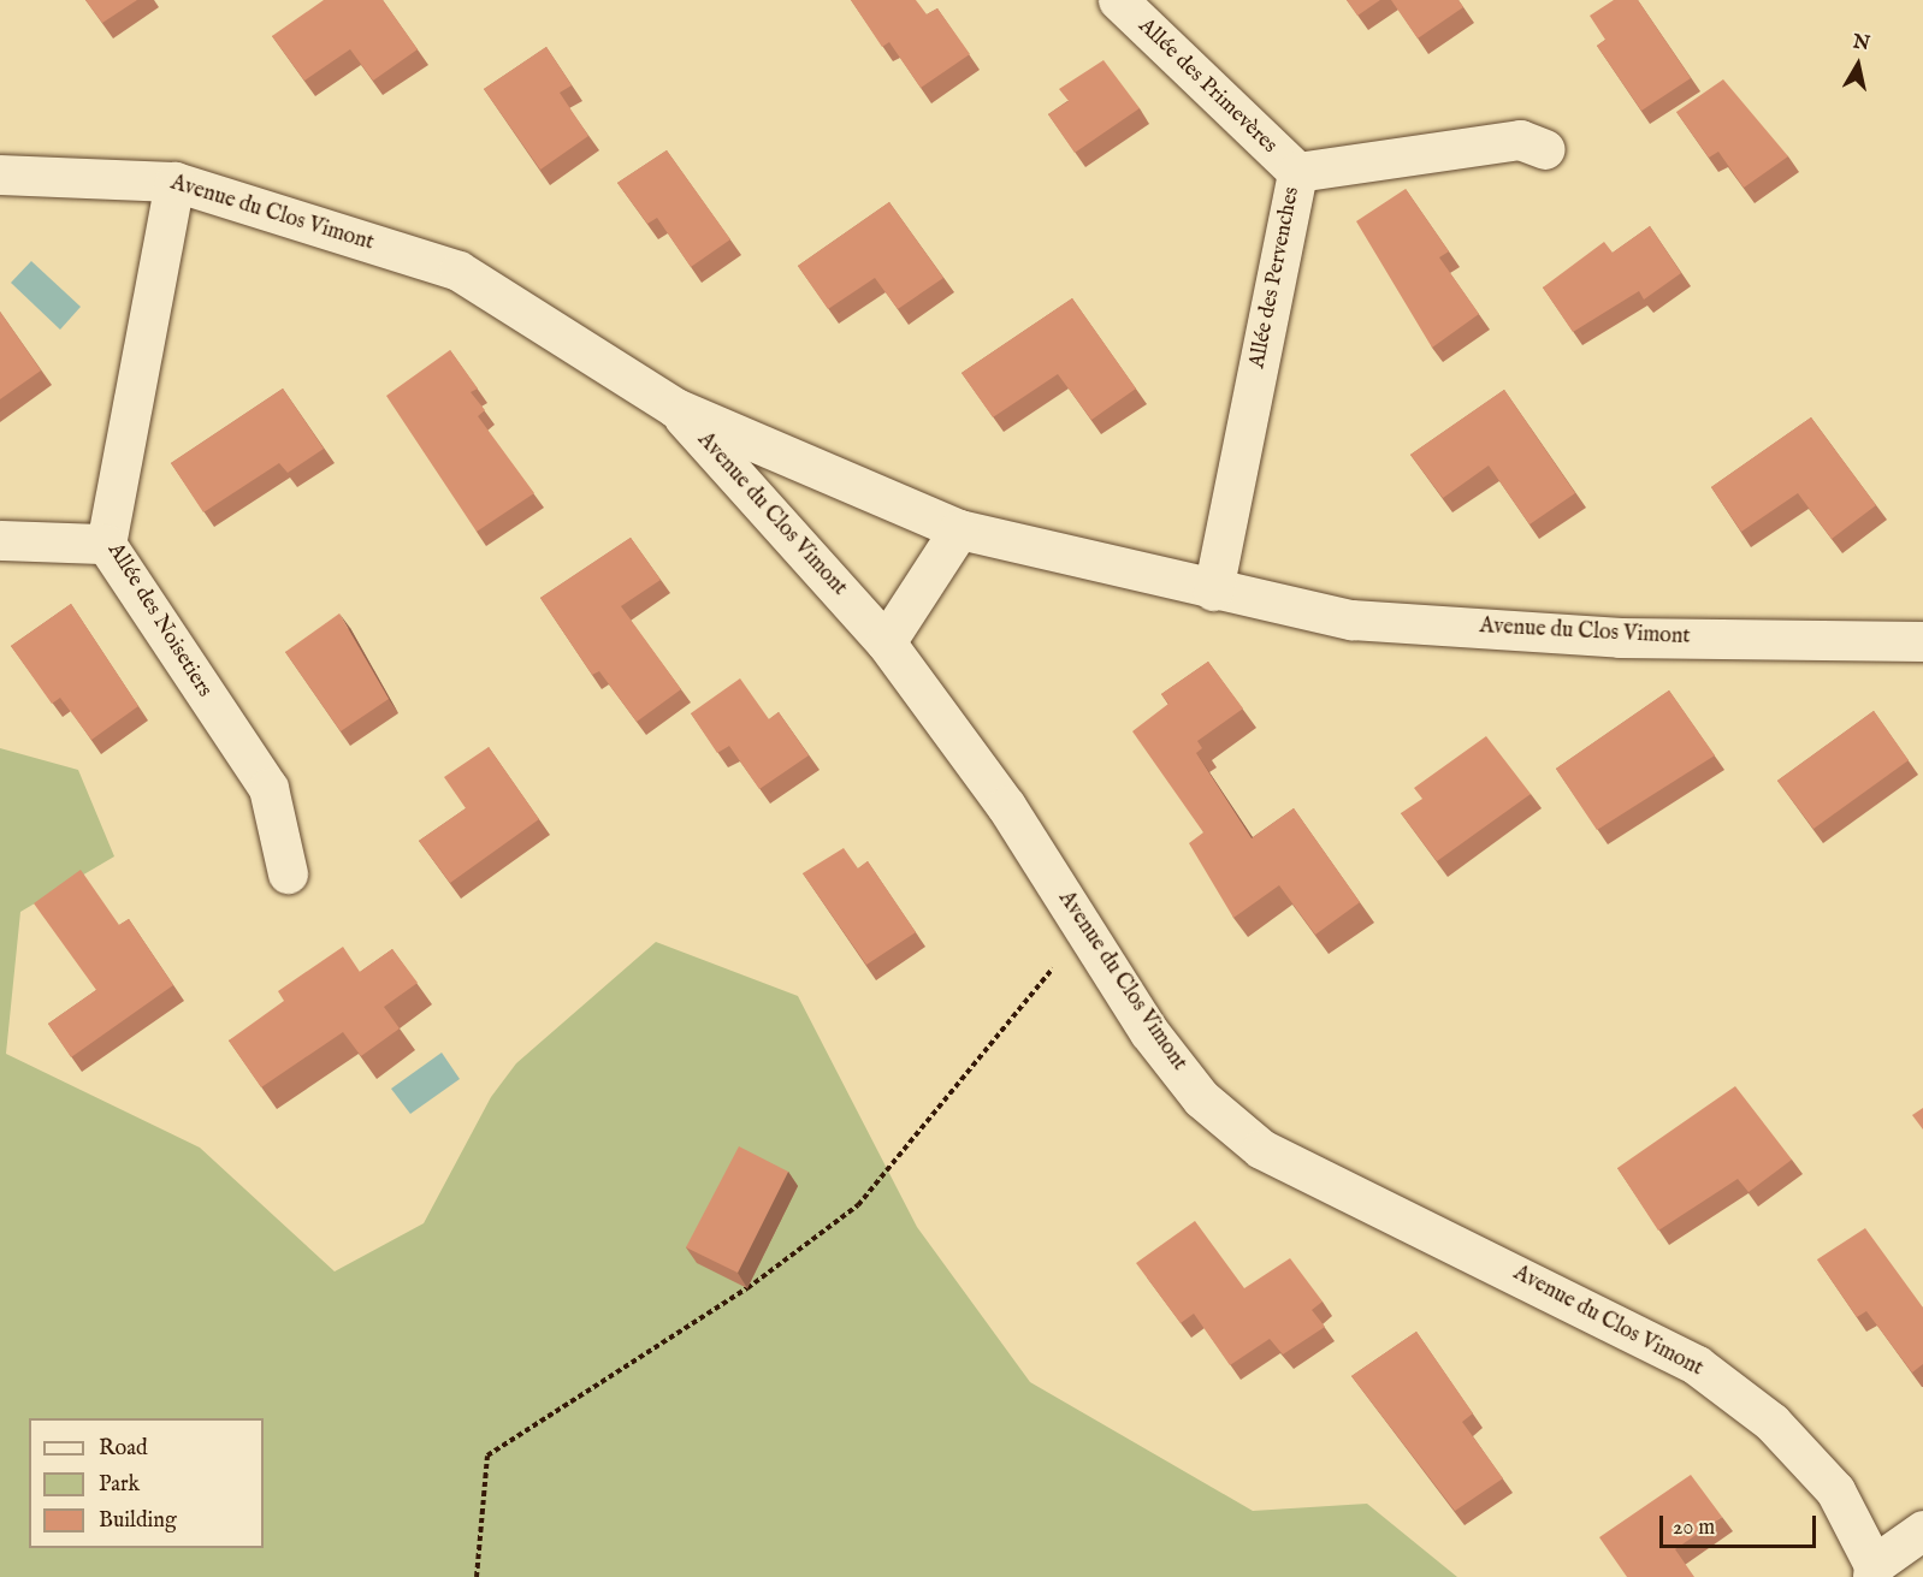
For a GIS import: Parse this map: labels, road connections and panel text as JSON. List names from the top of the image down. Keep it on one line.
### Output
{"streets":{"street":["Allée des Primevères","Avenue du Clos Vimont","Allée des Pervenches","Allée des Noisetiers"]},"crossings":[["Allée des Primevères","Allée des Pervenches"],["Avenue du Clos Vimont","Allée des Pervenches"],["Avenue du Clos Vimont","Allée des Noisetiers"]],"legend":["Road","Park","Building"],"scale_bar":"20 m","north":"top"}
